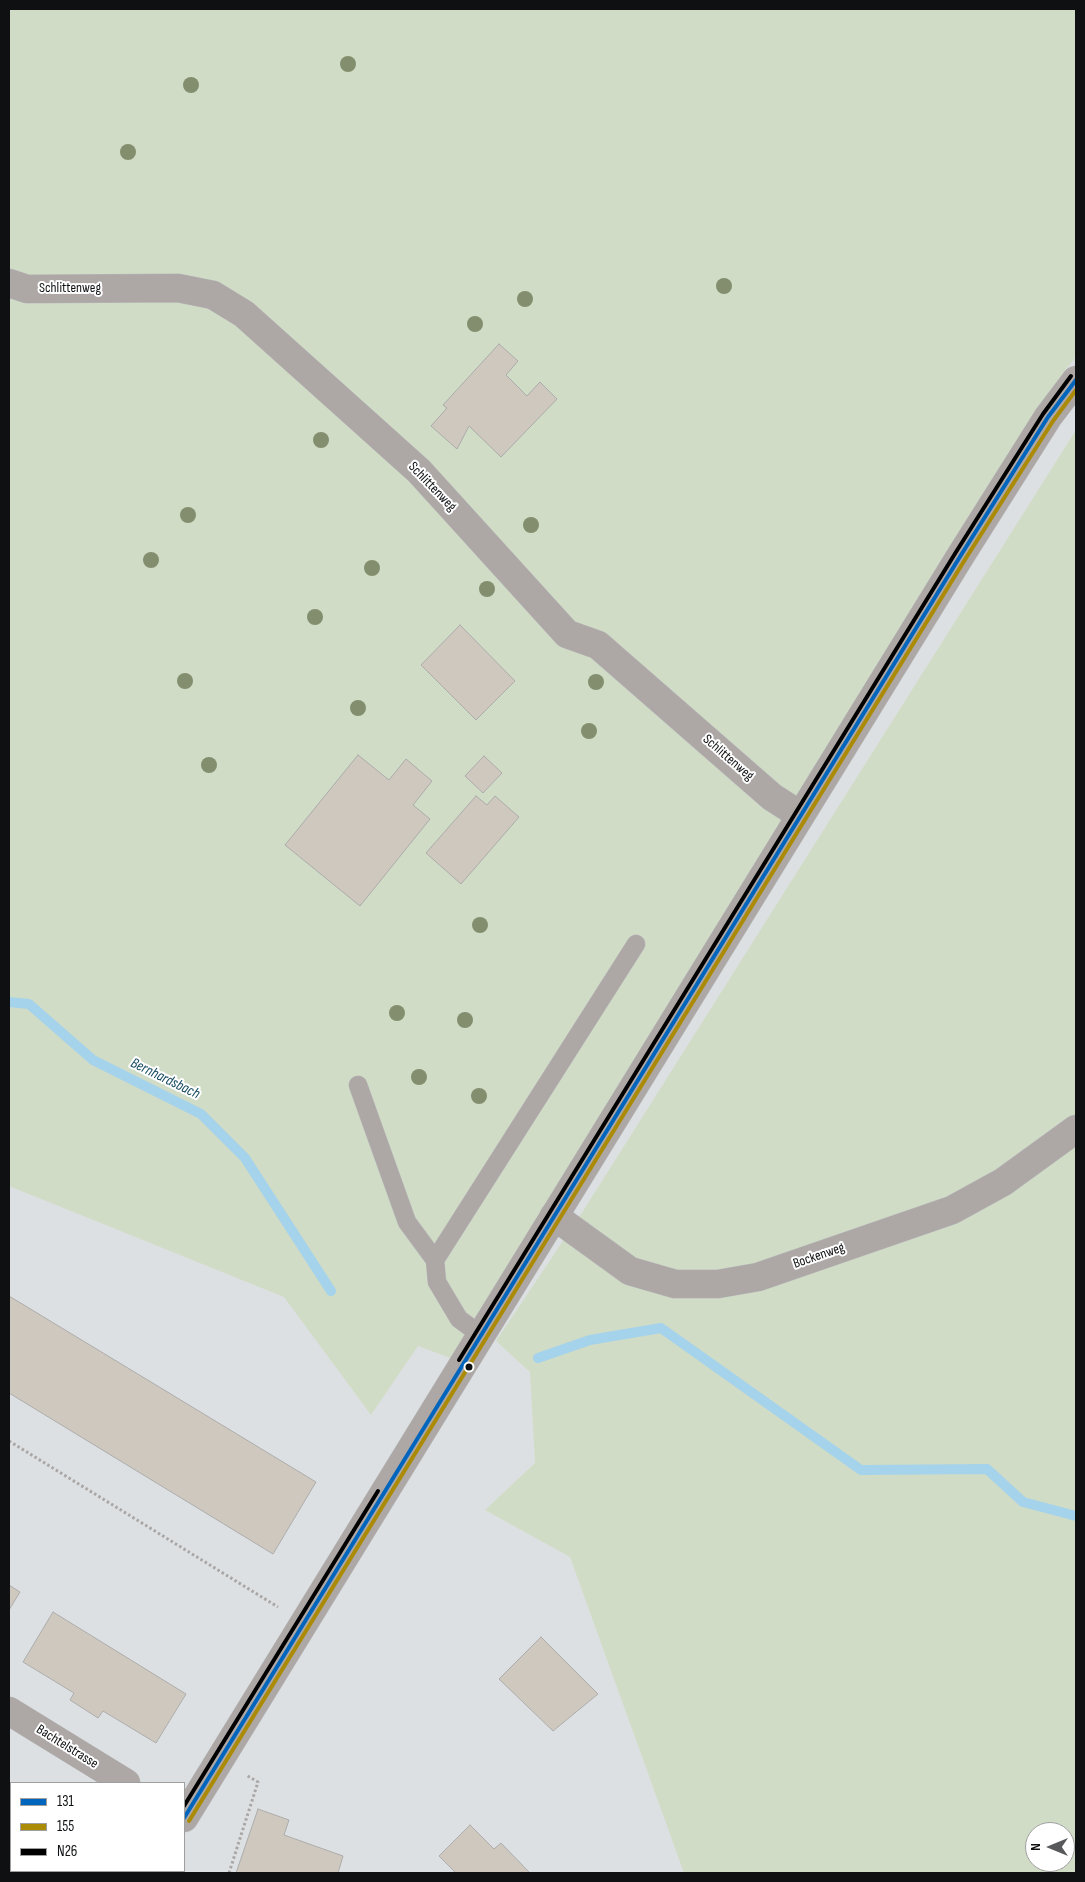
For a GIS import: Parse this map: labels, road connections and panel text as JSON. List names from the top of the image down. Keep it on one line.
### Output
{"streets":{"street":["Schlittenweg","Bockenweg","Bachtelstrasse"]},"water":["Bernhardsbach"],"lines":["transit line N26","transit line 131","transit line 155"],"legend":["131","155","N26"],"north":"left"}
